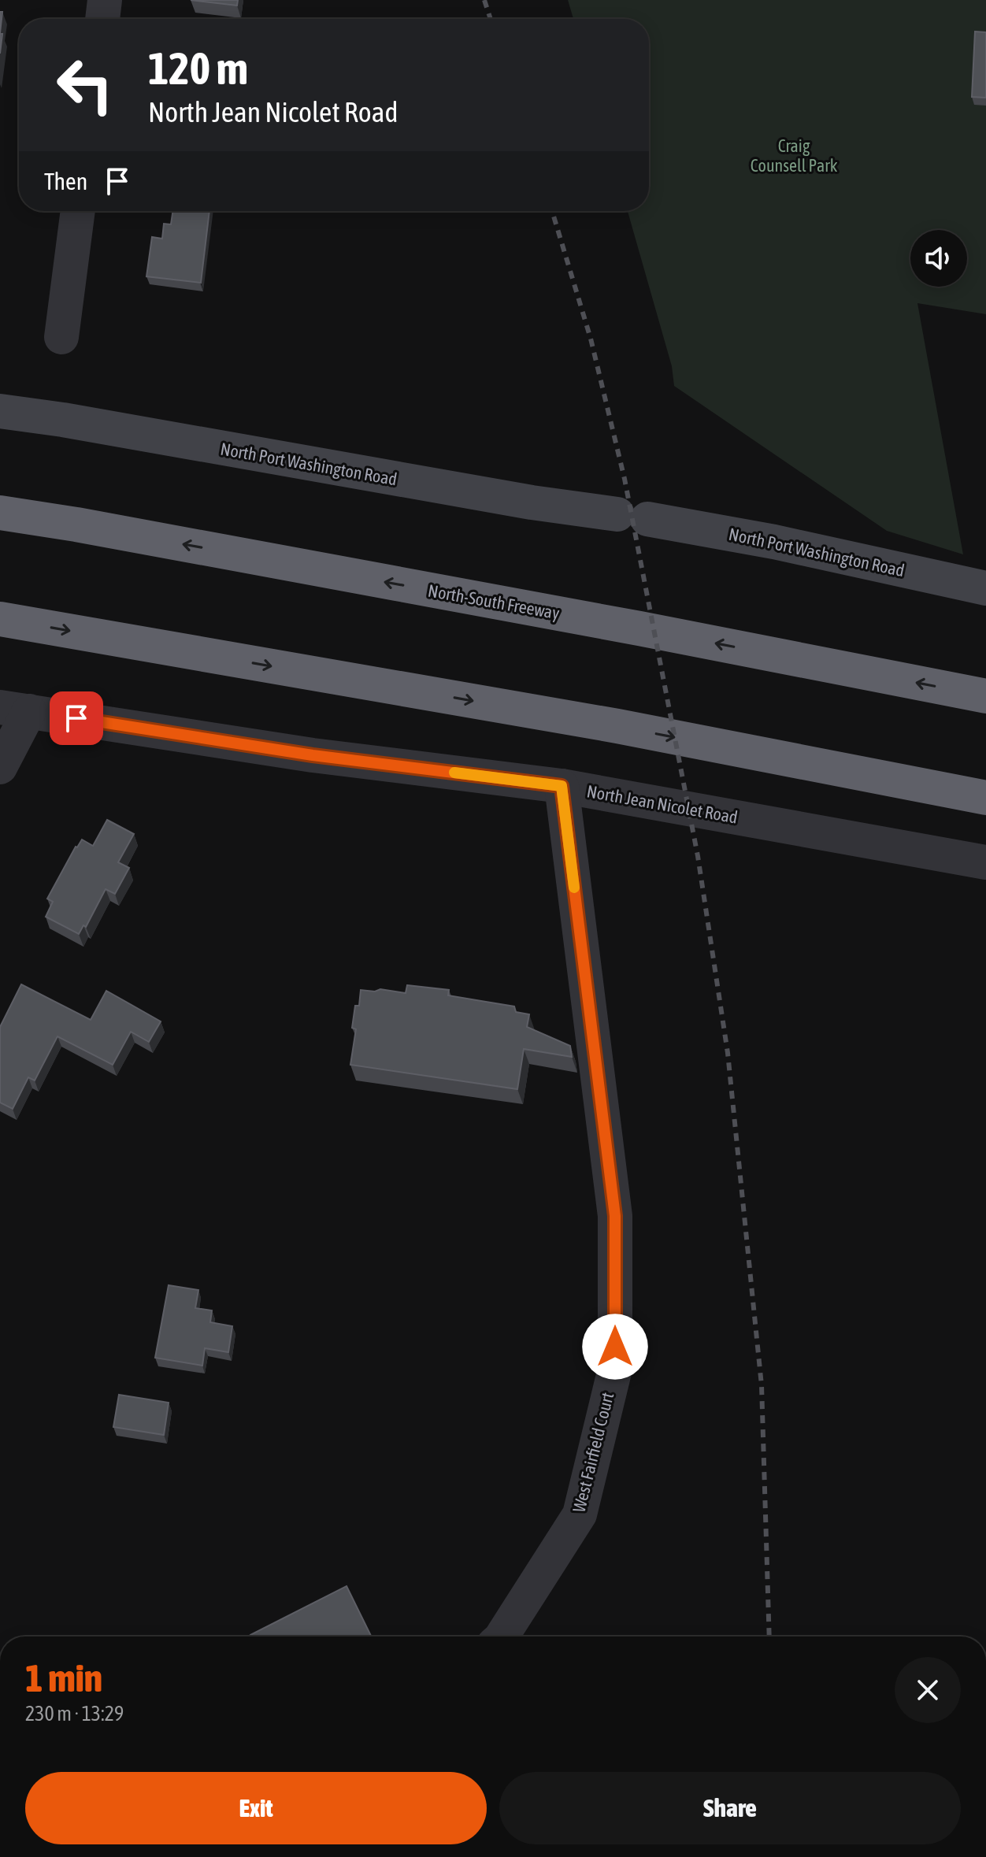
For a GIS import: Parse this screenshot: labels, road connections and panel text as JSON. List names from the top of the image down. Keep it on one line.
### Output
{"streets":{"highway":["North-South Freeway"],"main road":["North Port Washington Road"],"street":["North Jean Nicolet Road","West Fairfield Court"]},"crossings":[["North Jean Nicolet Road","West Fairfield Court"]],"parks":["Craig Counsell Park"],"page":{"turn":["120 m","North Jean Nicolet Road"],"then":"Then","heading":["1 min","230 m · 13:29"],"buttons":["Exit","Share"]}}
